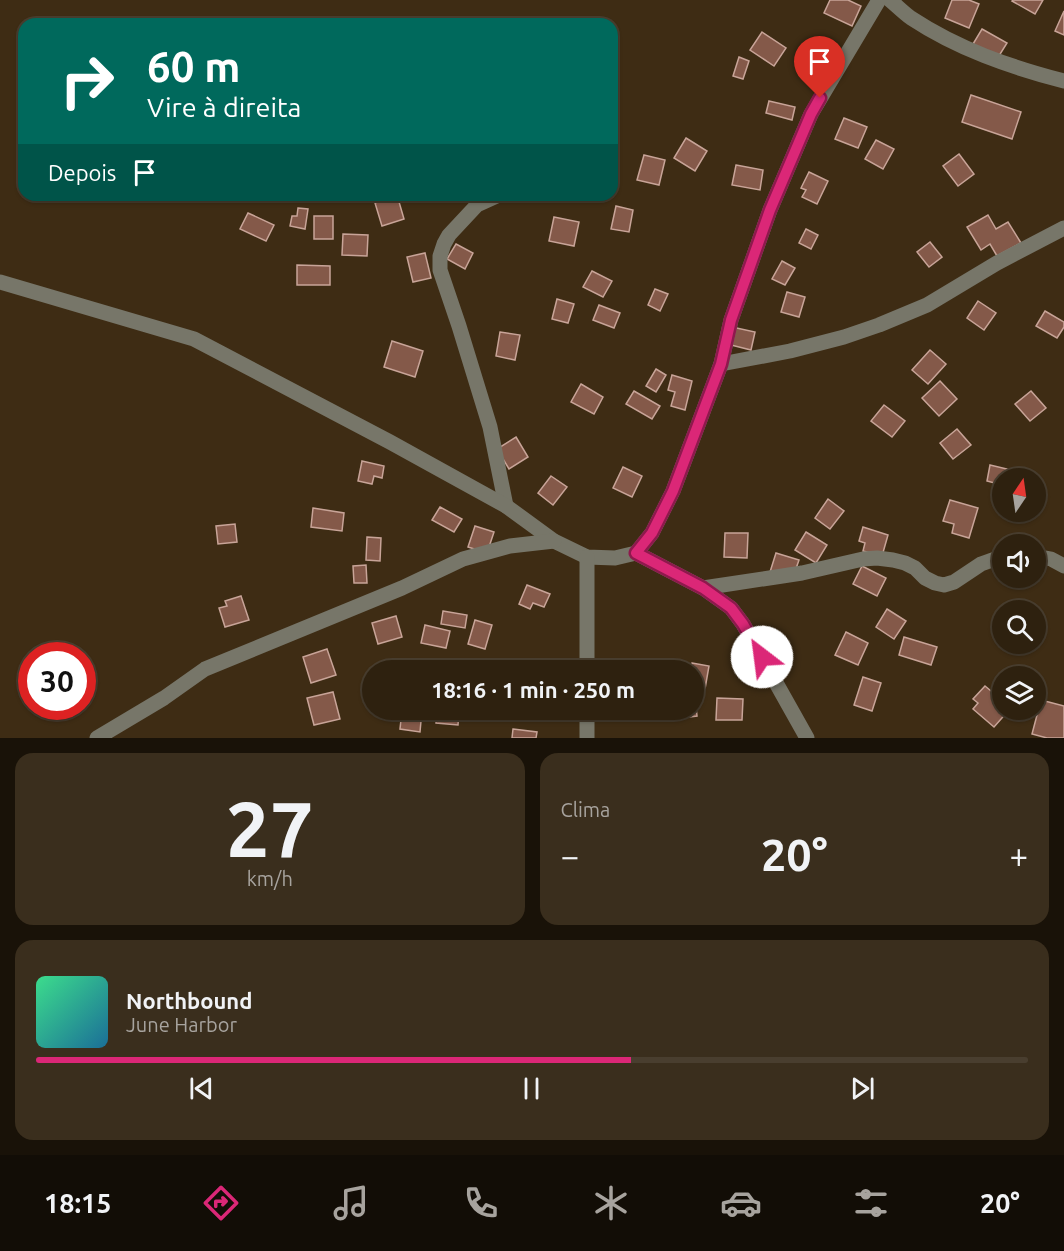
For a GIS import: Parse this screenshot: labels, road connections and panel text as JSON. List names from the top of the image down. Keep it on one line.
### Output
{"north":"top","page":{"turn":["60 m","Vire à direita"],"then":"Depois","limit":"30","trip":"18:16 · 1 min · 250 m","tile":[["27","km/h"],"Clima"],"heat":["−","20°","+"],"song":["Northbound","June Harbor"],"tabs":["18:15","20°"]}}
